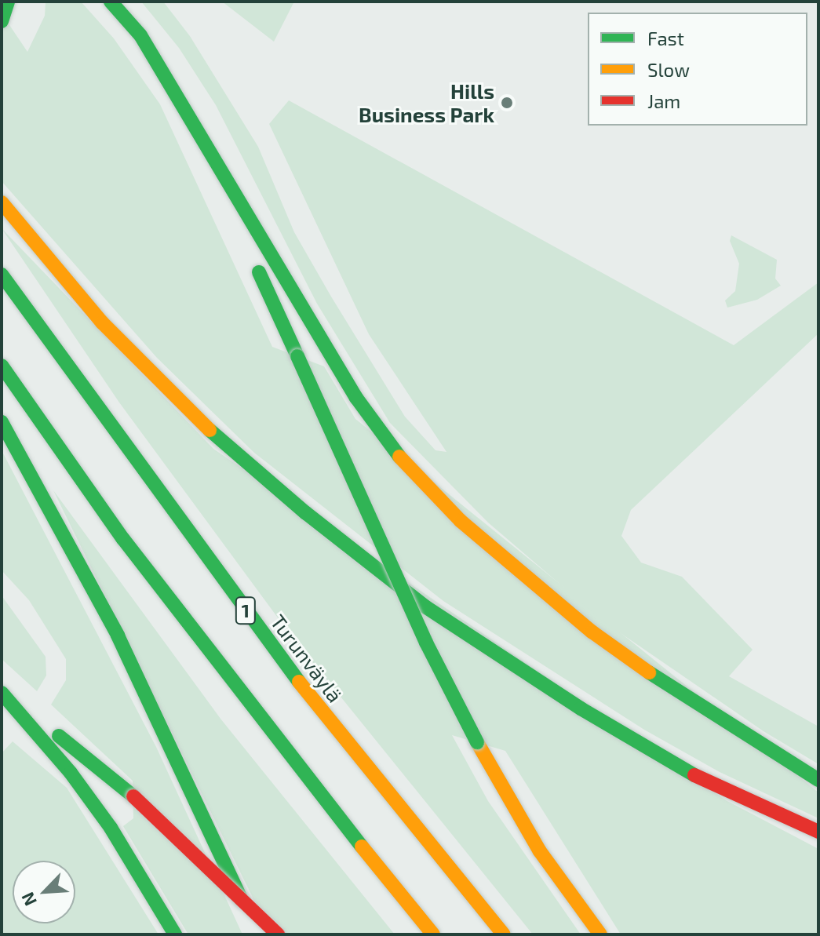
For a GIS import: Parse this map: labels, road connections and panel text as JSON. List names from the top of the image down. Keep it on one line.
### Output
{"streets":{"highway":["1","Turunväylä"]},"places":["Hills Business Park"],"legend":["Fast","Slow","Jam"],"north":"bottom left"}
